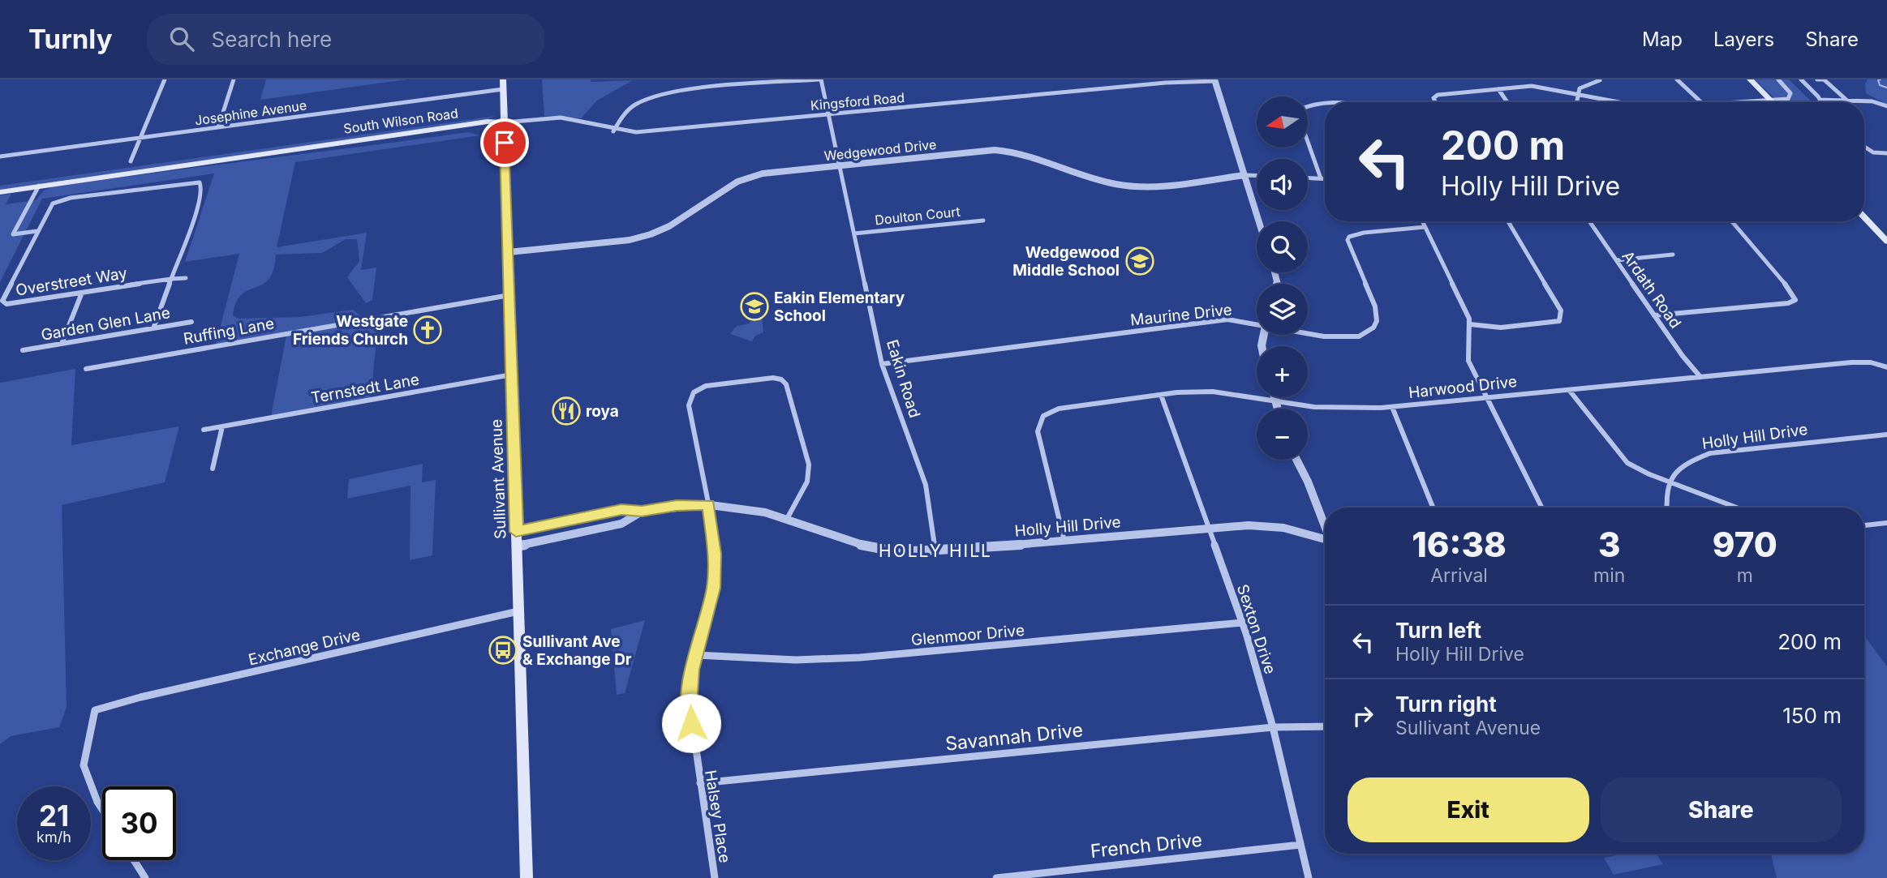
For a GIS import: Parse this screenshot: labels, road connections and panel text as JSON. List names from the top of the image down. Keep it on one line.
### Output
{"streets":{"main road":["South Wilson Road","Sullivant Avenue"],"street":["Kingsford Road","Josephine Avenue","Wedgewood Drive","Doulton Court","Overstreet Way","Ardath Road","Maurine Drive","Garden Glen Lane","Ruffing Lane","Eakin Road","Harwood Drive","Ternstedt Lane","Holly Hill Drive","Sexton Drive","Glenmoor Drive","Exchange Drive","Savannah Drive","Halsey Place","French Drive"]},"crossings":[["Kingsford Road","South Wilson Road"],["Kingsford Road","Eakin Road"],["Kingsford Road","Sullivant Avenue"],["Josephine Avenue","Sullivant Avenue"],["South Wilson Road","Sullivant Avenue"],["Wedgewood Drive","Eakin Road"],["Wedgewood Drive","Sullivant Avenue"],["Doulton Court","Eakin Road"],["Ardath Road","Harwood Drive"],["Maurine Drive","Eakin Road"],["Ruffing Lane","Sullivant Avenue"],["Eakin Road","Holly Hill Drive"],["Harwood Drive","Holly Hill Drive"],["Harwood Drive","Sexton Drive"],["Ternstedt Lane","Sullivant Avenue"],["Holly Hill Drive","Sullivant Avenue"],["Holly Hill Drive","Sexton Drive"],["Holly Hill Drive","Halsey Place"],["Sullivant Avenue","Exchange Drive"],["Sexton Drive","Glenmoor Drive"],["Sexton Drive","Savannah Drive"],["Sexton Drive","French Drive"],["Glenmoor Drive","Halsey Place"],["Savannah Drive","Halsey Place"]],"districts":["HOLLY HILL"],"places":{"school or university":["Wedgewood Middle School","Eakin Elementary School"],"church":["Westgate Friends Church"],"restaurant":["roya"],"bus stop":["Sullivant Ave & Exchange Dr"]},"north":"left","page":{"header":"Turnly","search":"Search here","nav":["Map","Layers","Share"],"map_buttons":["+","−"],"turn":["200 m","Holly Hill Drive"],"eta":["16:38","Arrival","3","min","970","m"],"list":[{"name":"Turn left","note":"Holly Hill Drive","value":"200 m"},{"name":"Turn right","note":"Sullivant Avenue","value":"150 m"}],"buttons":["Exit","Share"],"speed":"21 km/h","limit":"30"}}
